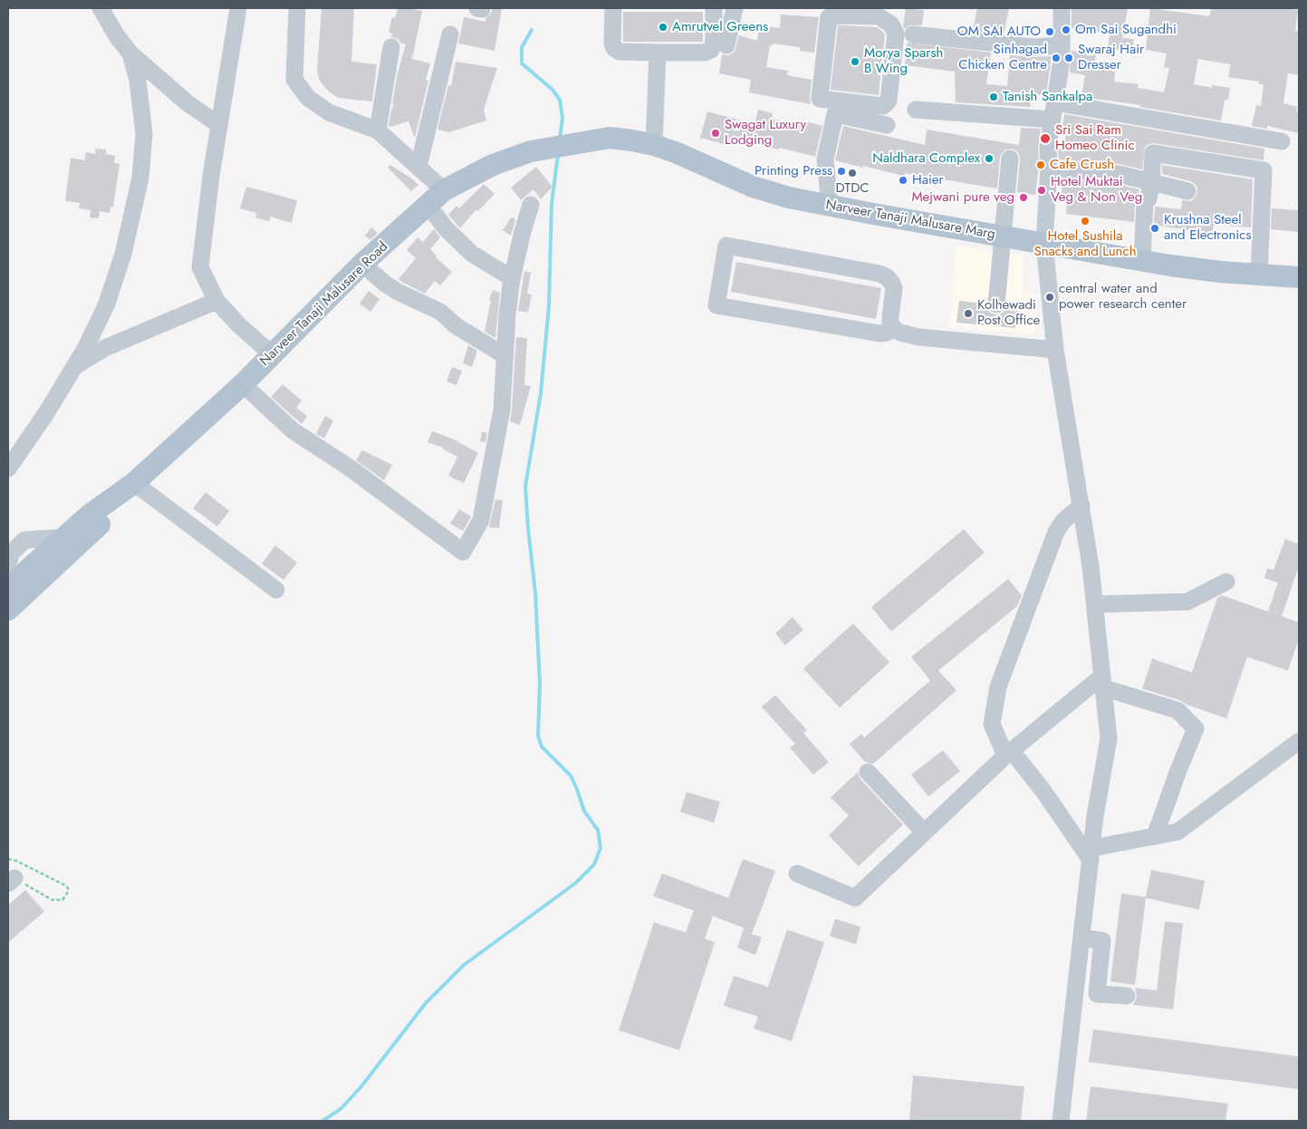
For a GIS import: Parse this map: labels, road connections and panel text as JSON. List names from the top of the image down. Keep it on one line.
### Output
{"streets":{"main road":["Narveer Tanaji Malusare Marg","Narveer Tanaji Malusare Road"]},"crossings":[["Narveer Tanaji Malusare Marg","Narveer Tanaji Malusare Road"]],"places":["Amrutvel Greens","Om Sai Sugandhi","OM SAI AUTO","Sinhagad Chicken Centre","Swaraj Hair Dresser","Morya Sparsh B Wing","Tanish Sankalpa","Swagat Luxury Lodging","Sri Sai Ram Homeo Clinic","Naldhara Complex","Cafe Crush","Printing Press","DTDC","Haier","Hotel Muktai Veg & Non Veg","Mejwani pure veg","Hotel Sushila Snacks and Lunch","Krushna Steel and Electronics","central water and power research center","Kolhewadi Post Office"]}
